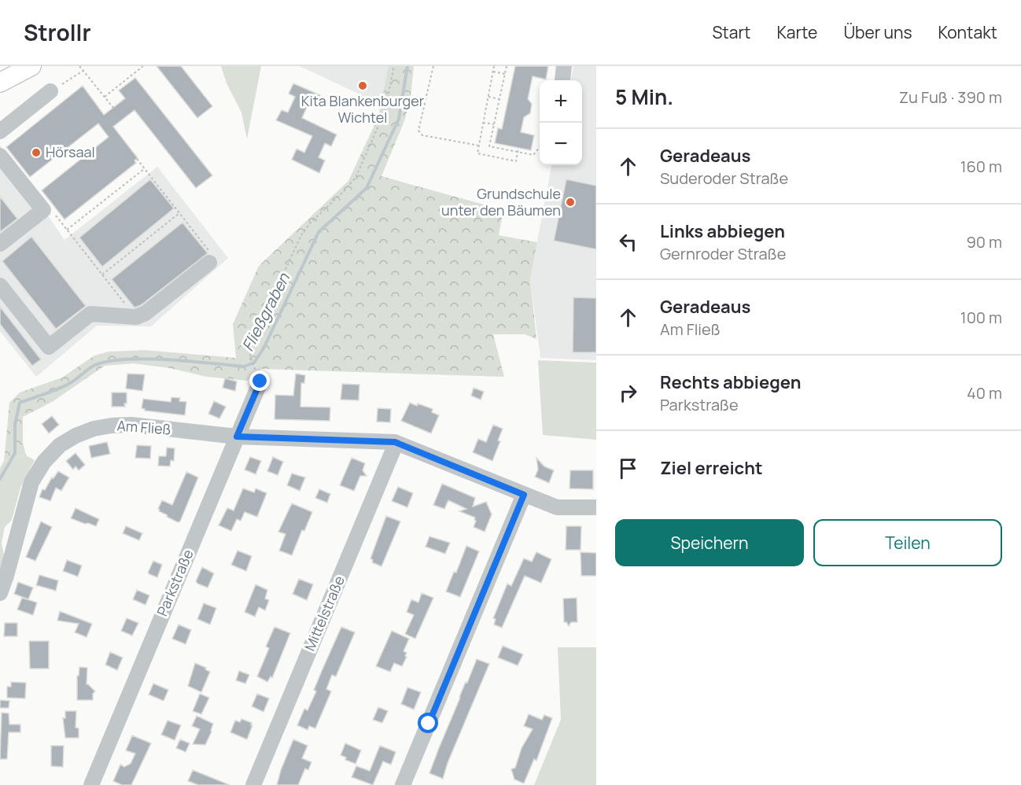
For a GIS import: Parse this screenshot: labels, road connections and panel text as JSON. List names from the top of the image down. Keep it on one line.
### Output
{"streets":{"street":["Am Fließ","Parkstraße","Mittelstraße"]},"crossings":[["Am Fließ","Parkstraße"],["Am Fließ","Mittelstraße"]],"water":["Fließgraben"],"places":["Kita Blankenburger Wichtel","Hörsaal","Grundschule unter den Bäumen"],"page":{"header":"Strollr","nav":["Start","Karte","Über uns","Kontakt"],"heading":["5 Min.","Zu Fuß · 390 m"],"map_buttons":["+","−"],"list":[["Geradeaus","Suderoder Straße","160 m"],["Links abbiegen","Gernroder Straße","90 m"],["Geradeaus","Am Fließ","100 m"],["Rechts abbiegen","Parkstraße","40 m"],"Ziel erreicht"],"buttons":["Speichern","Teilen"]}}
